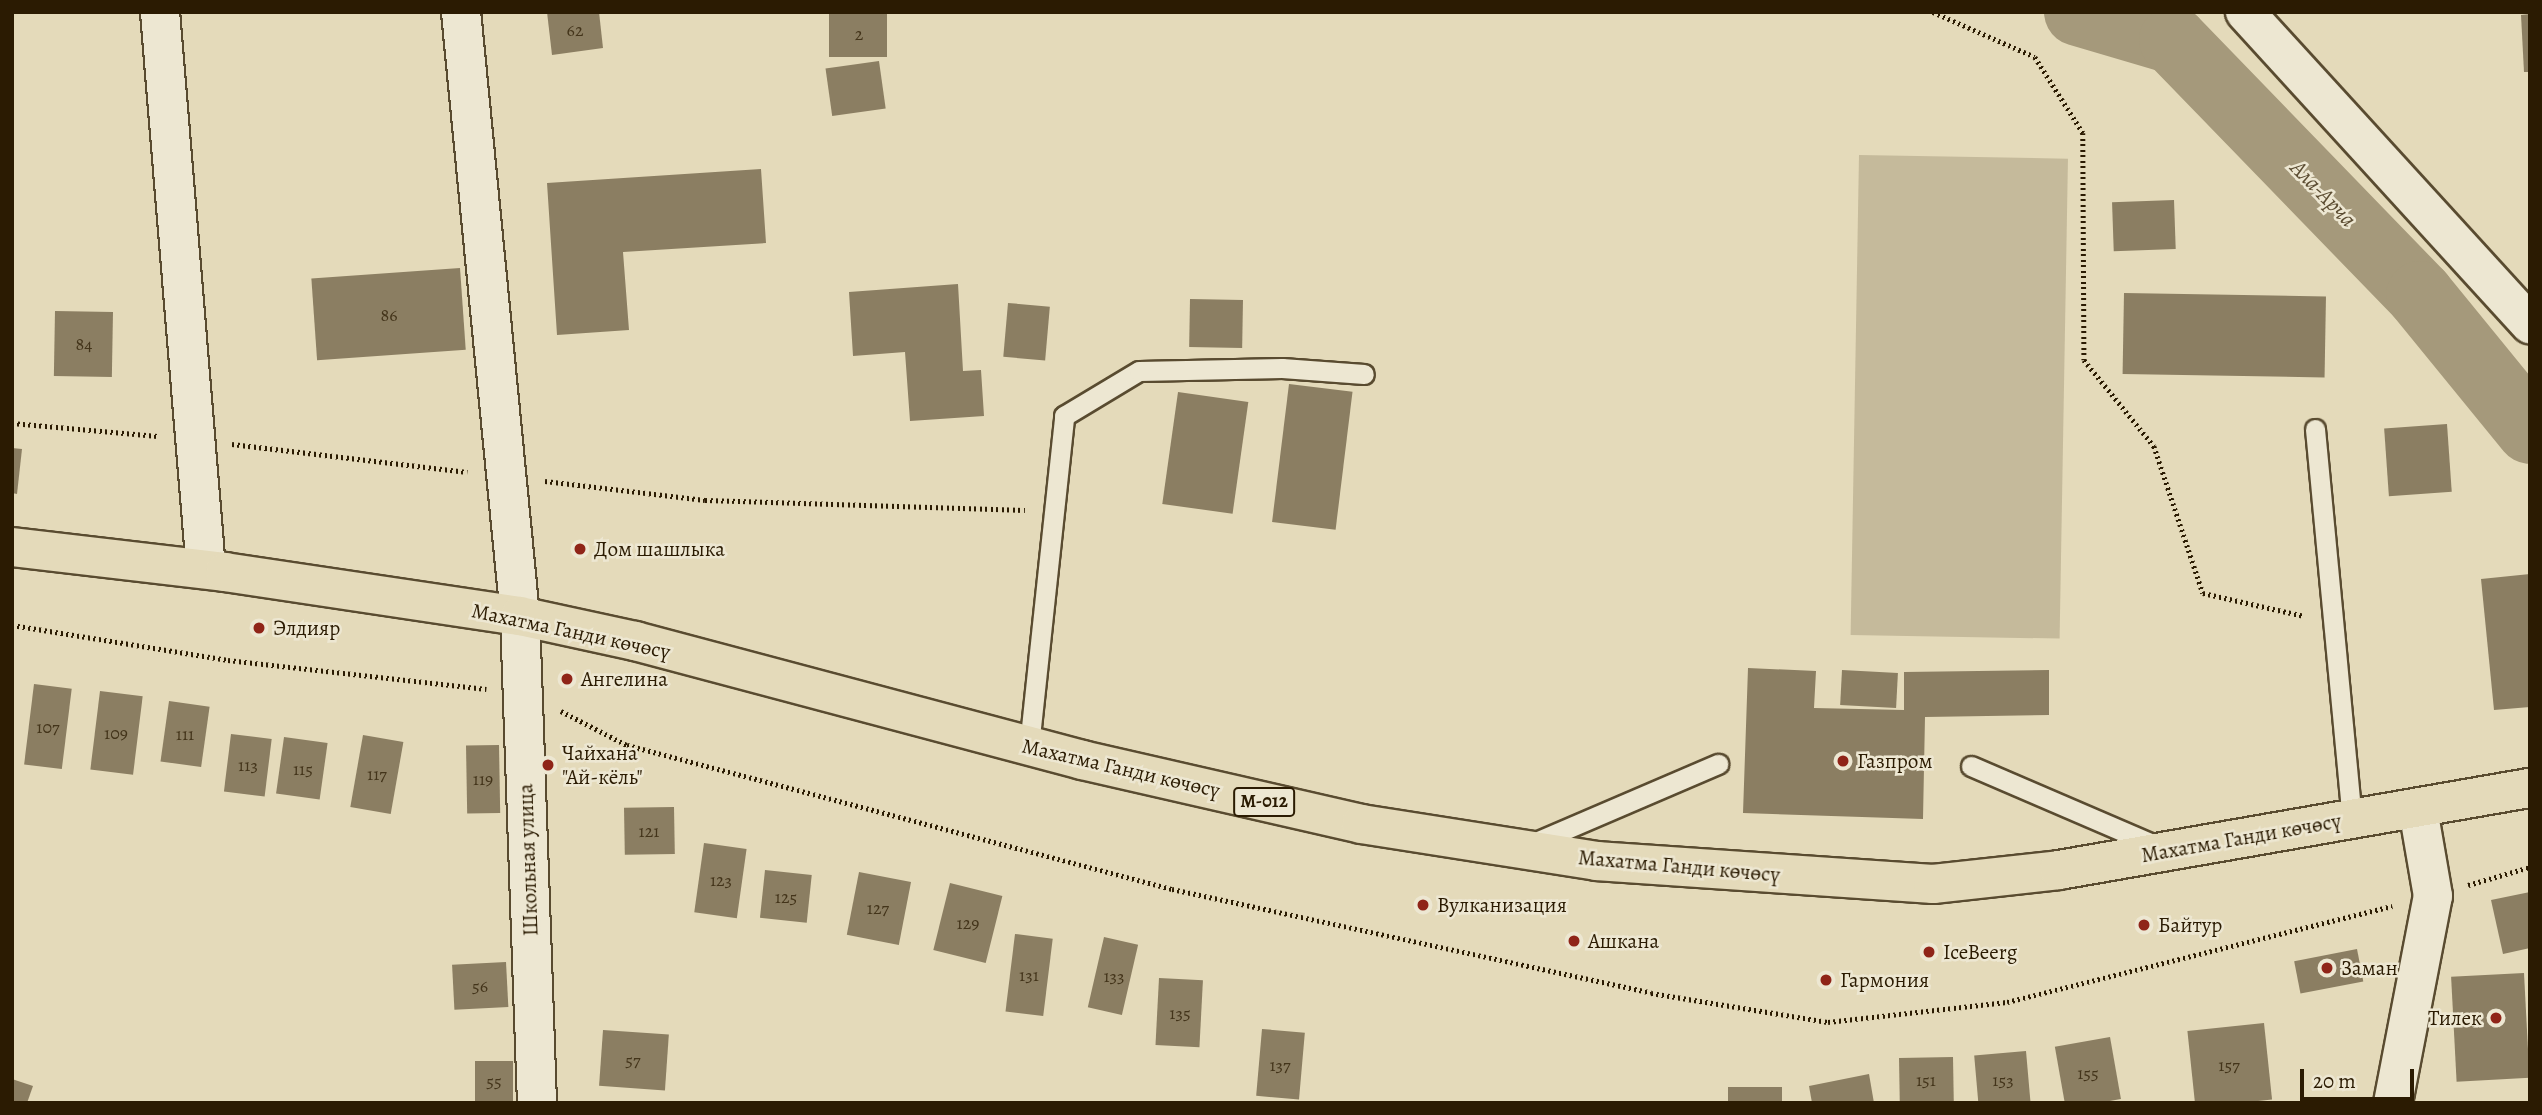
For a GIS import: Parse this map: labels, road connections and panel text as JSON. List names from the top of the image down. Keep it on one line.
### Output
{"streets":{"main road":["Махатма Ганди көчөсү","М-012"],"street":["Школьная улица"]},"crossings":[["Махатма Ганди көчөсү","Школьная улица"]],"water":["Ала-Арча"],"places":["Дом шашлыка","Элдияр","Ангелина","Газпром","Чайхана \"Ай-кёль\"","Вулканизация","Байтур","Ашкана","IceBeerg","Заман","Гармония","Тилек"],"house_numbers":["62","2","86","84","107","109","111","113","115","117","119","121","123","125","127","129","131","133","56","135","57","137","157","155","151","153","55"],"scale_bar":"20 m"}
